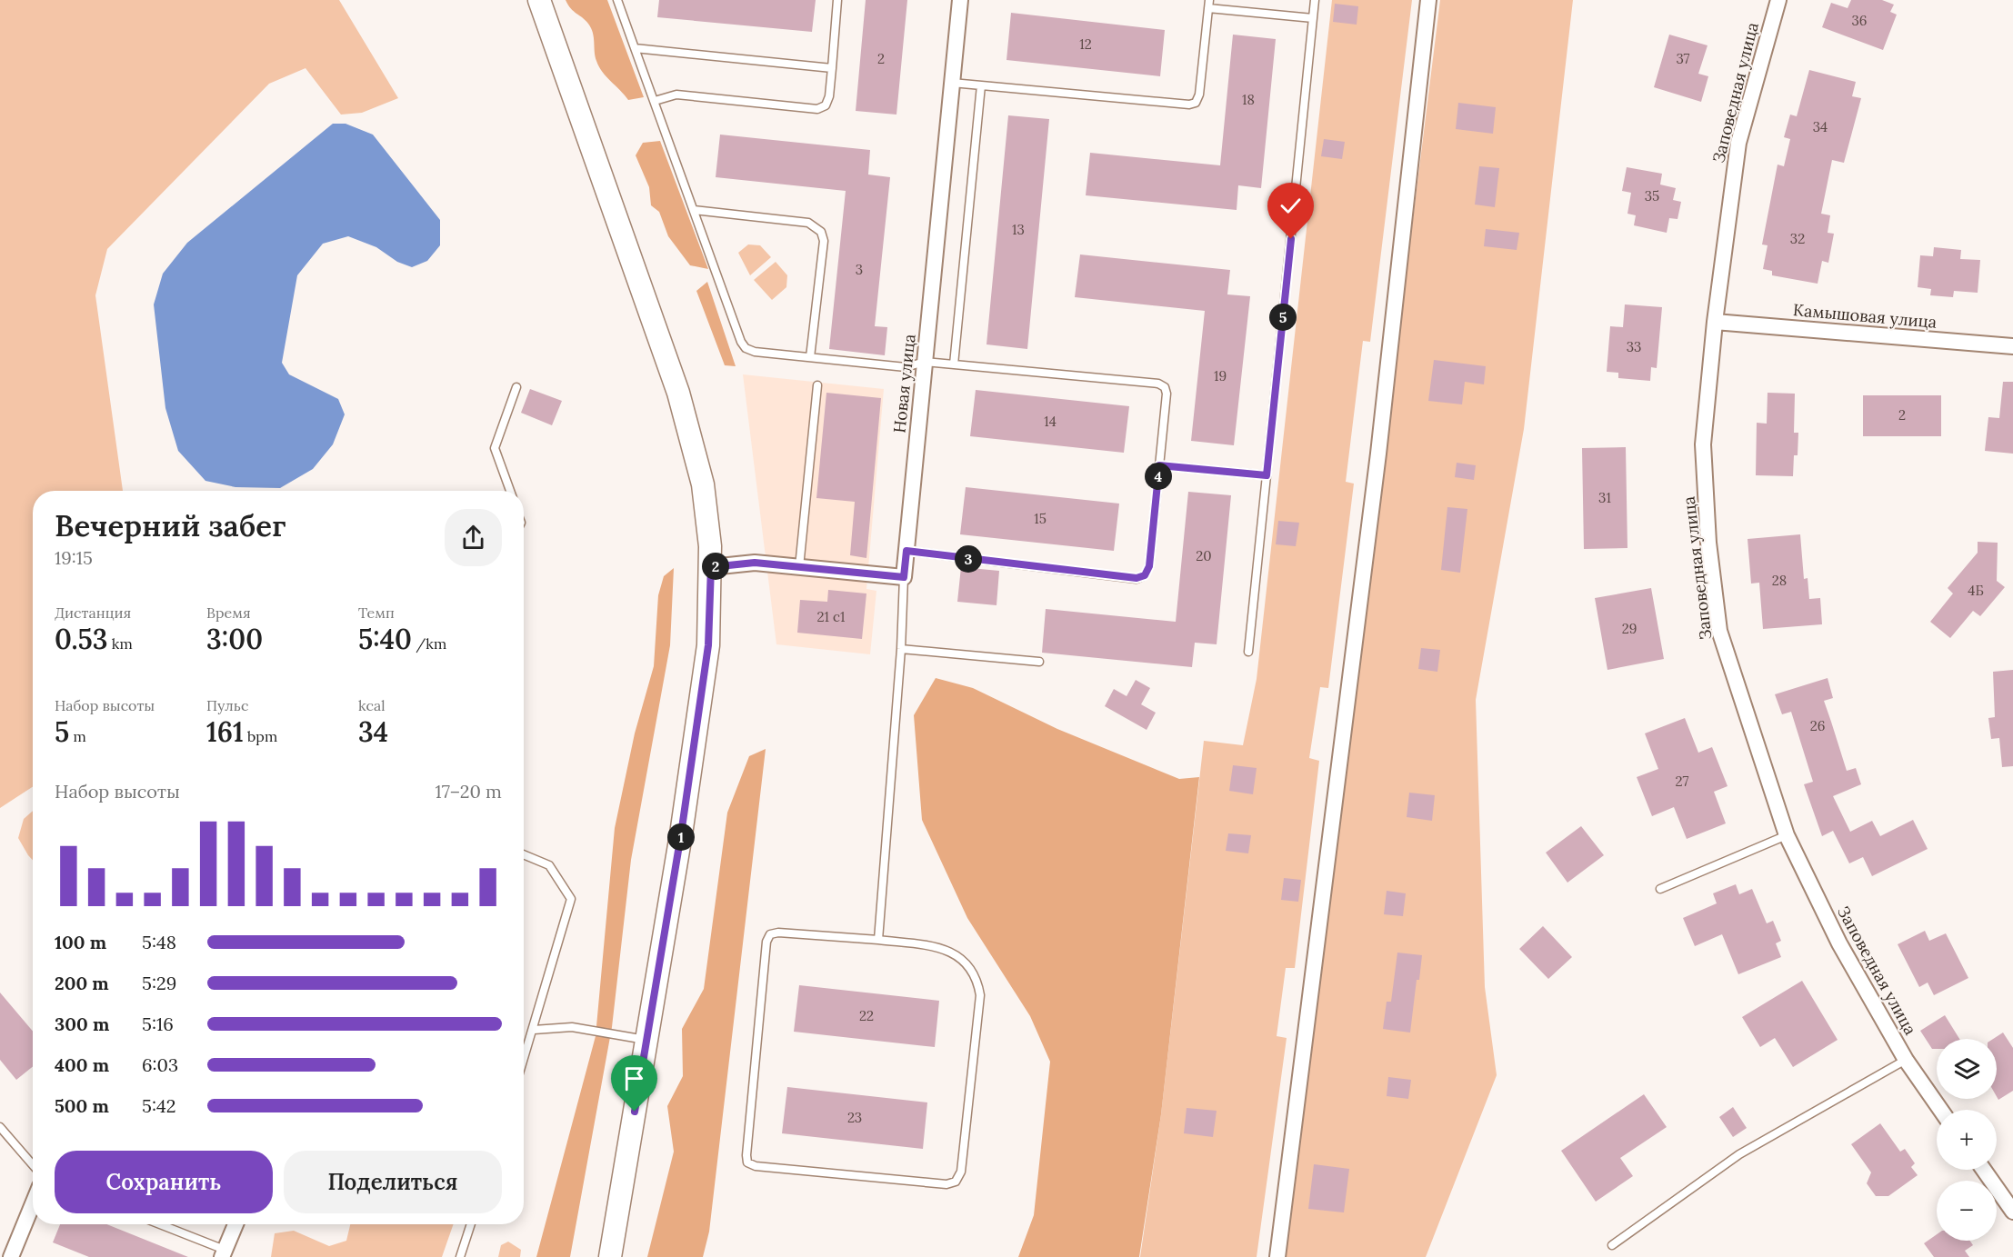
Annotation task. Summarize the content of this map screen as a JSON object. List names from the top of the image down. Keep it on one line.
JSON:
{"streets":{"street":["Заповедная улица","Камышовая улица","Новая улица"]},"crossings":[["Заповедная улица","Камышовая улица"]],"house_numbers":["36","12","2","37","18","34","35","13","32","3","33","19","2","14","31","15","20","28","4Б","21 с1","29","26","27","22","23"],"page":{"pins":["5","4","3","2","1"],"heading":["Вечерний забег","19:15"],"stats":[["Дистанция","0.53 km"],["Время","3:00"],["Темп","5:40 /km"],["Набор высоты","5 m"],["Пульс","161 bpm"],["kcal","34"]],"chart":["Набор высоты","17–20 m"],"list":[{"name":"100 m","note":"5:48"},{"name":"200 m","note":"5:29"},{"name":"300 m","note":"5:16"},{"name":"400 m","note":"6:03"},{"name":"500 m","note":"5:42"}],"map_buttons":["+","−"],"buttons":["Сохранить","Поделиться"]}}
